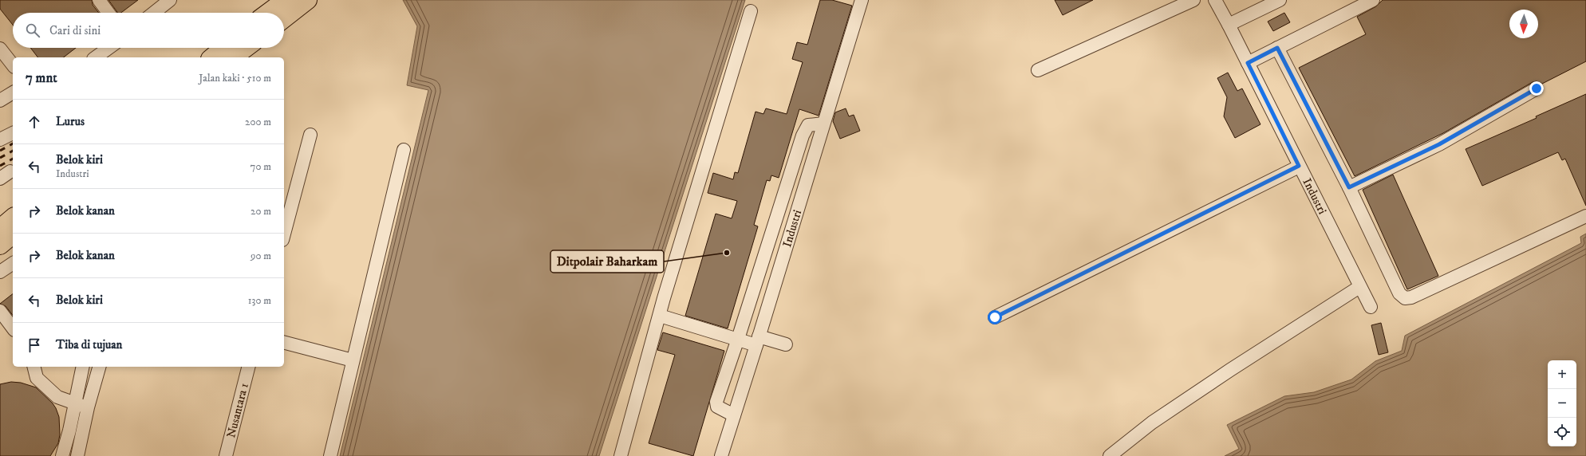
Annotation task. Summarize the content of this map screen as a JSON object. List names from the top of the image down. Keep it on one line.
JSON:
{"streets":{"street":["Industri","Nusantara 1"]},"places":["Ditpolair Baharkam"],"north":"bottom","page":{"search":"Cari di sini","heading":["7 mnt","Jalan kaki · 510 m"],"list":[["Lurus","200 m"],["Belok kiri","Industri","70 m"],["Belok kanan","20 m"],["Belok kanan","90 m"],["Belok kiri","130 m"],"Tiba di tujuan"],"map_buttons":["+","−"]}}
